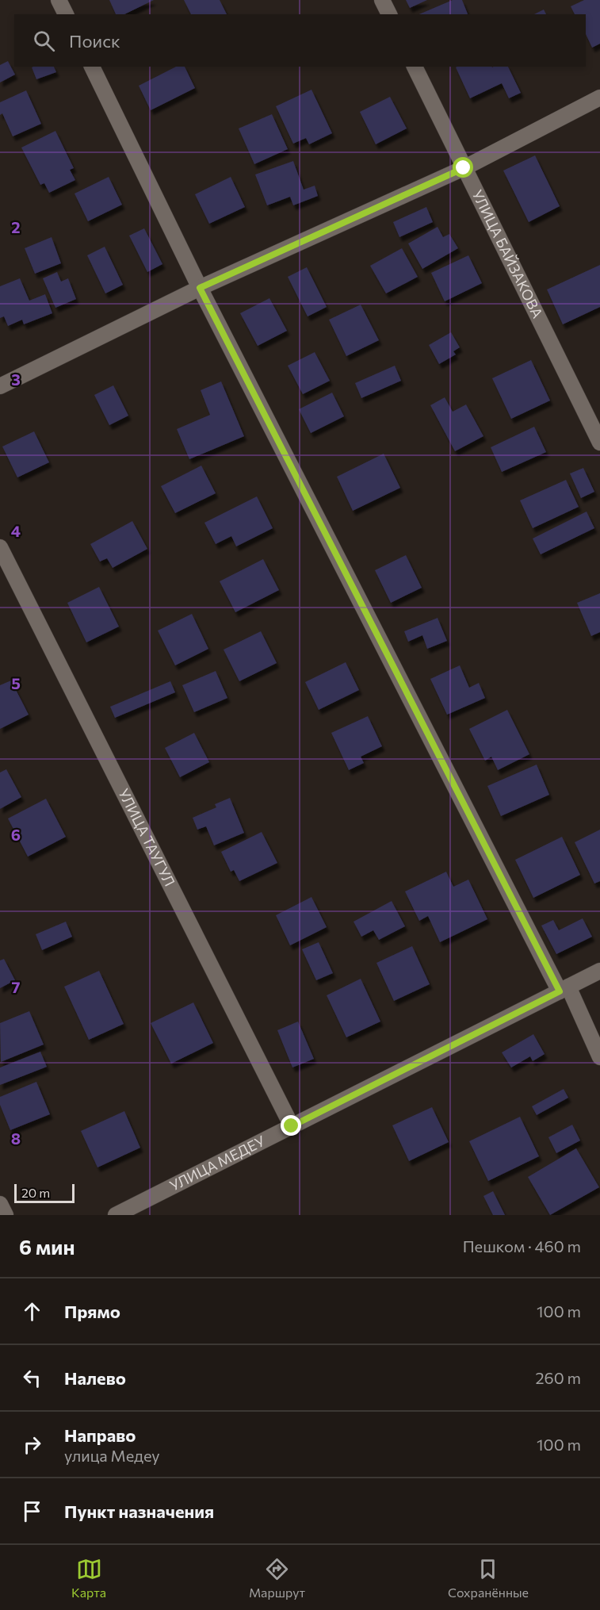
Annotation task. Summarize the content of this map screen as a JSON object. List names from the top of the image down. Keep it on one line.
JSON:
{"streets":{"street":["УЛИЦА БАЙЗАКОВА","УЛИЦА ТАУГУЛ","УЛИЦА МЕДЕУ"]},"crossings":[["УЛИЦА ТАУГУЛ","УЛИЦА МЕДЕУ"]],"scale_bar":"20 m","page":{"search":"Поиск","scale":"20 m","heading":["6 мин","Пешком · 460 m"],"list":[["Прямо","100 m"],["Налево","260 m"],["Направо","улица Медеу","100 m"],"Пункт назначения"],"nav":["Карта","Маршрут","Сохранённые"]},"grid":{"rows":["2","3","4","5","6","7","8"]}}
